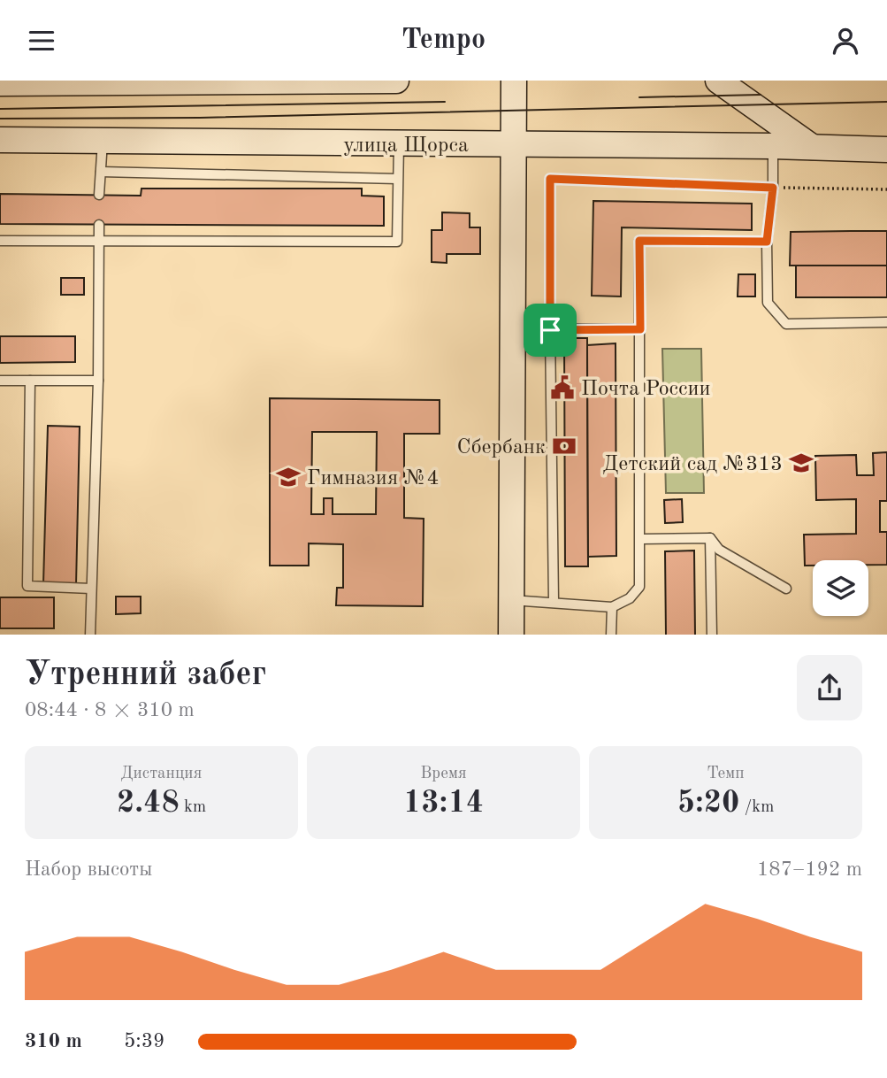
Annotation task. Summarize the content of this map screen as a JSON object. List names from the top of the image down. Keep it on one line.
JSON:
{"streets":{"main road":["улица Щорса"]},"places":{"public building":["Почта России"],"bank":["Сбербанк"],"school or university":["Детский сад №313","Гимназия №4"]},"page":{"header":"Tempo","heading":["Утренний забег","08:44 · 8 × 310 m"],"stats":[["Дистанция","2.48 km"],["Время","13:14"],["Темп","5:20 /km"]],"chart":["Набор высоты","187–192 m"],"list":[{"name":"310 m","note":"5:39"}]}}
